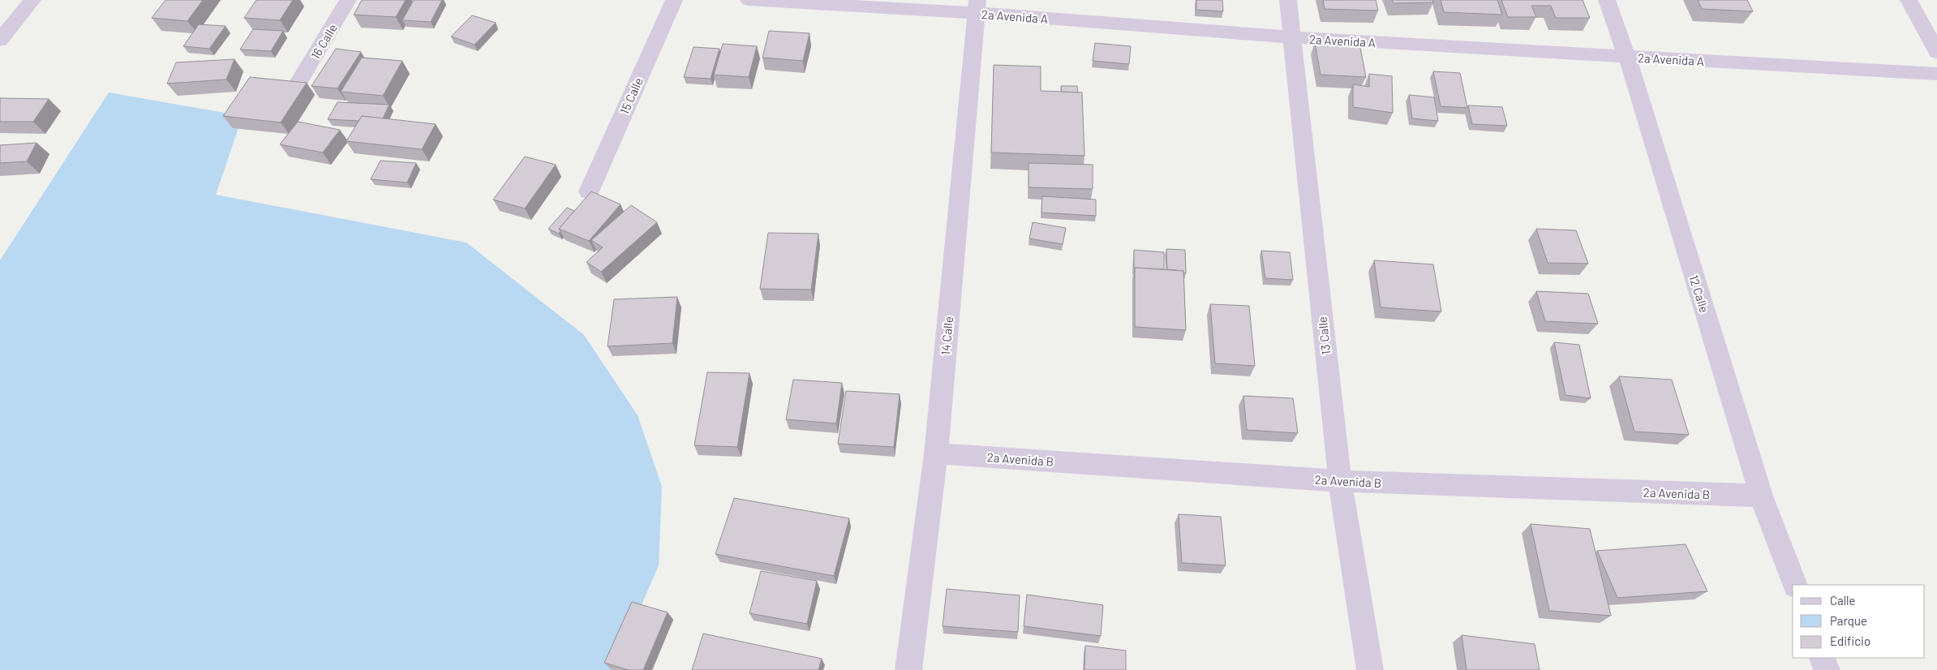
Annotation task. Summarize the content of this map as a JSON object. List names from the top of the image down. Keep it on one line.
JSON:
{"streets":{"street":["2a Avenida A","16 Calle","15 Calle","12 Calle","14 Calle","13 Calle","2a Avenida B"]},"crossings":[["2a Avenida A","12 Calle"],["2a Avenida A","14 Calle"],["2a Avenida A","13 Calle"],["12 Calle","2a Avenida B"],["14 Calle","2a Avenida B"],["13 Calle","2a Avenida B"]],"legend":["Calle","Parque","Edificio"]}
